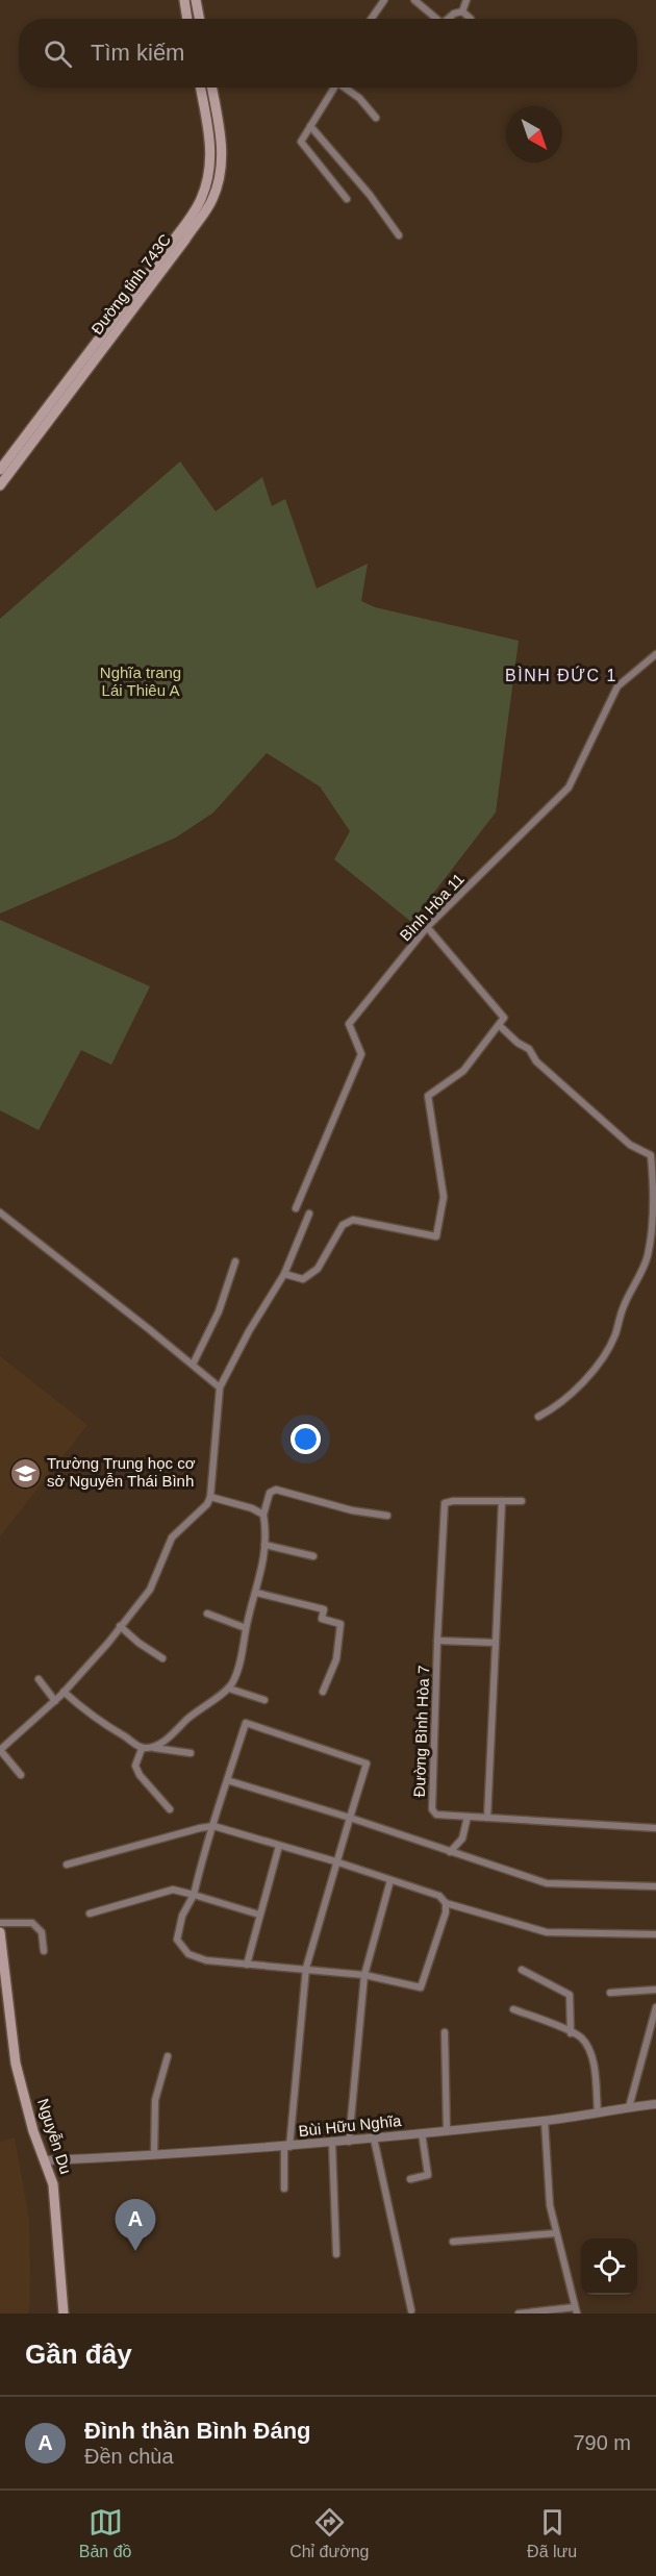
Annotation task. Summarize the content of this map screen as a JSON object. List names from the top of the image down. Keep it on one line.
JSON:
{"streets":{"main road":["Đường tỉnh 743C","Nguyễn Du"],"street":["Bình Hòa 11","Đường Bình Hòa 7","Bùi Hữu Nghĩa"]},"crossings":[["Bùi Hữu Nghĩa","Nguyễn Du"]],"districts":["BÌNH ĐỨC 1"],"parks":["Nghĩa trang Lái Thiêu A"],"places":{"school or university":["Trường Trung học cơ sở Nguyễn Thái Bình"]},"north":"bottom right","page":{"search":"Tìm kiếm","pins":"A","heading":"Gần đây","list":[{"mark":"A","name":"Đình thần Bình Đáng","note":"Đền chùa","value":"790 m"}],"nav":["Bản đồ","Chỉ đường","Đã lưu"]}}
